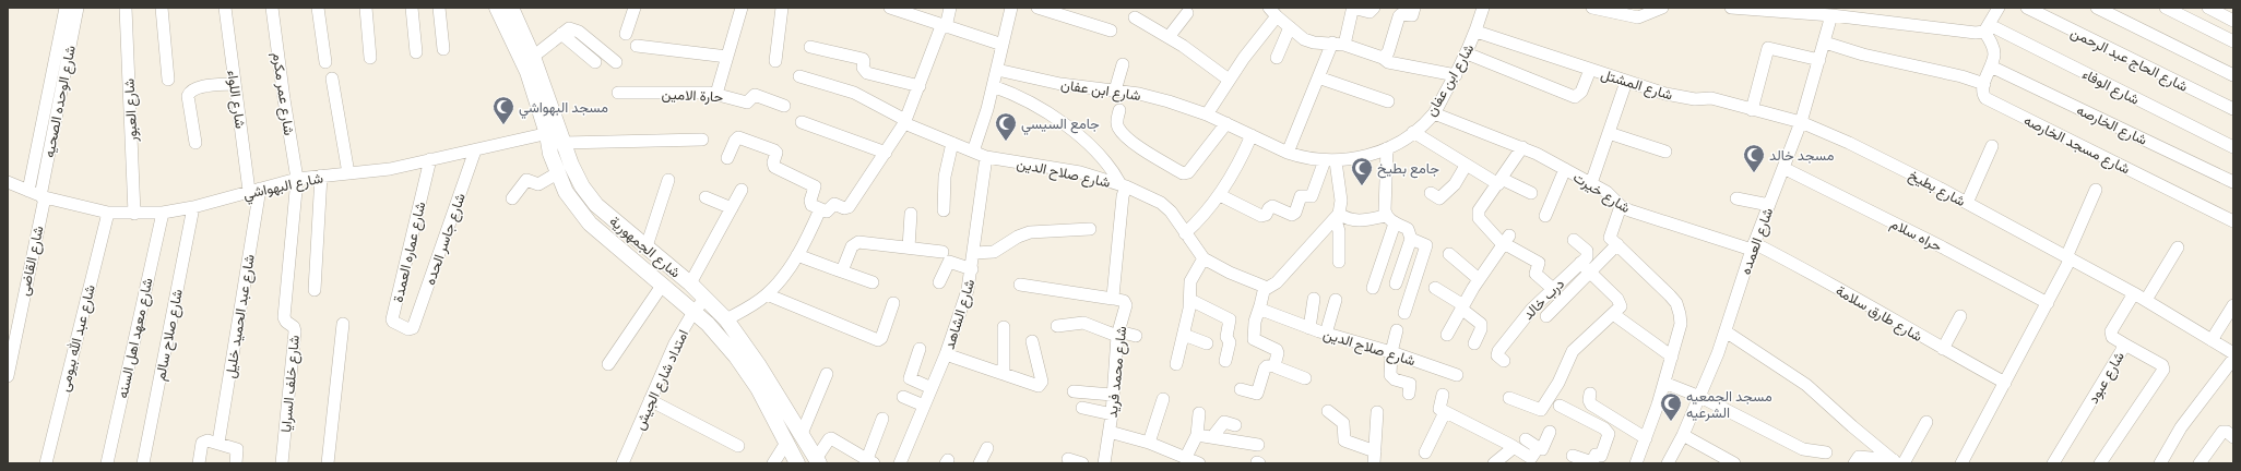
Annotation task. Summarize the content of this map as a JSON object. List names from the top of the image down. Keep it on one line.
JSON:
{"streets":{"street":["شارع الحاج عبد الرحمن","شارع ابن عفان","شارع المشتل","شارع الوفاء","شارع عمر مكرم","حارة الامين","شارع اللواء","شارع الوحده الصحيه","شارع العبور","شارع الخارصه","شارع مسجد الخارصه","شارع صلاح الدين","شارع البهواشي","شارع بطيخ","شارع خيرت","حراه سلام","شارع جاسر الحده","شارع العمده","شارع الجمهورية","شارع عماره العمدة","شارع القاضى","درب خالد","شارع طارق سلامة","شارع الشاهد","شارع عبد الحميد خليل","شارع صلاح سالم","شارع عبد الله بيومى","شارع معهد اهل السنه","شارع محمد فريد","شارع عبود","امتداد شارع الجيش","شارع خلف السرايا"]},"crossings":[["شارع ابن عفان","شارع المشتل"],["شارع ابن عفان","شارع خيرت"],["شارع المشتل","شارع بطيخ"],["شارع المشتل","شارع العمده"],["شارع عمر مكرم","شارع البهواشي"],["شارع عمر مكرم","شارع خلف السرايا"],["شارع اللواء","شارع البهواشي"],["شارع اللواء","شارع عبد الحميد خليل"],["شارع الوحده الصحيه","شارع البهواشي"],["شارع الوحده الصحيه","شارع القاضى"],["شارع العبور","شارع البهواشي"],["شارع صلاح الدين","شارع الشاهد"],["شارع البهواشي","شارع جاسر الحده"],["شارع البهواشي","شارع الجمهورية"],["شارع البهواشي","شارع عماره العمدة"],["شارع البهواشي","شارع القاضى"],["شارع البهواشي","شارع عبد الحميد خليل"],["شارع البهواشي","شارع صلاح سالم"],["شارع البهواشي","شارع عبد الله بيومى"],["شارع البهواشي","شارع معهد اهل السنه"],["شارع البهواشي","شارع خلف السرايا"],["شارع بطيخ","شارع العمده"],["شارع بطيخ","شارع عبود"],["شارع خيرت","شارع العمده"],["شارع خيرت","شارع طارق سلامة"],["حراه سلام","شارع العمده"],["شارع جاسر الحده","شارع عماره العمدة"],["شارع العمده","شارع طارق سلامة"],["شارع الجمهورية","امتداد شارع الجيش"]],"places":{"mosque":["مسجد البهواشي","جامع السيسي","مسجد خالد","جامع بطيخ","مسجد الجمعيه الشرعيه"]}}
